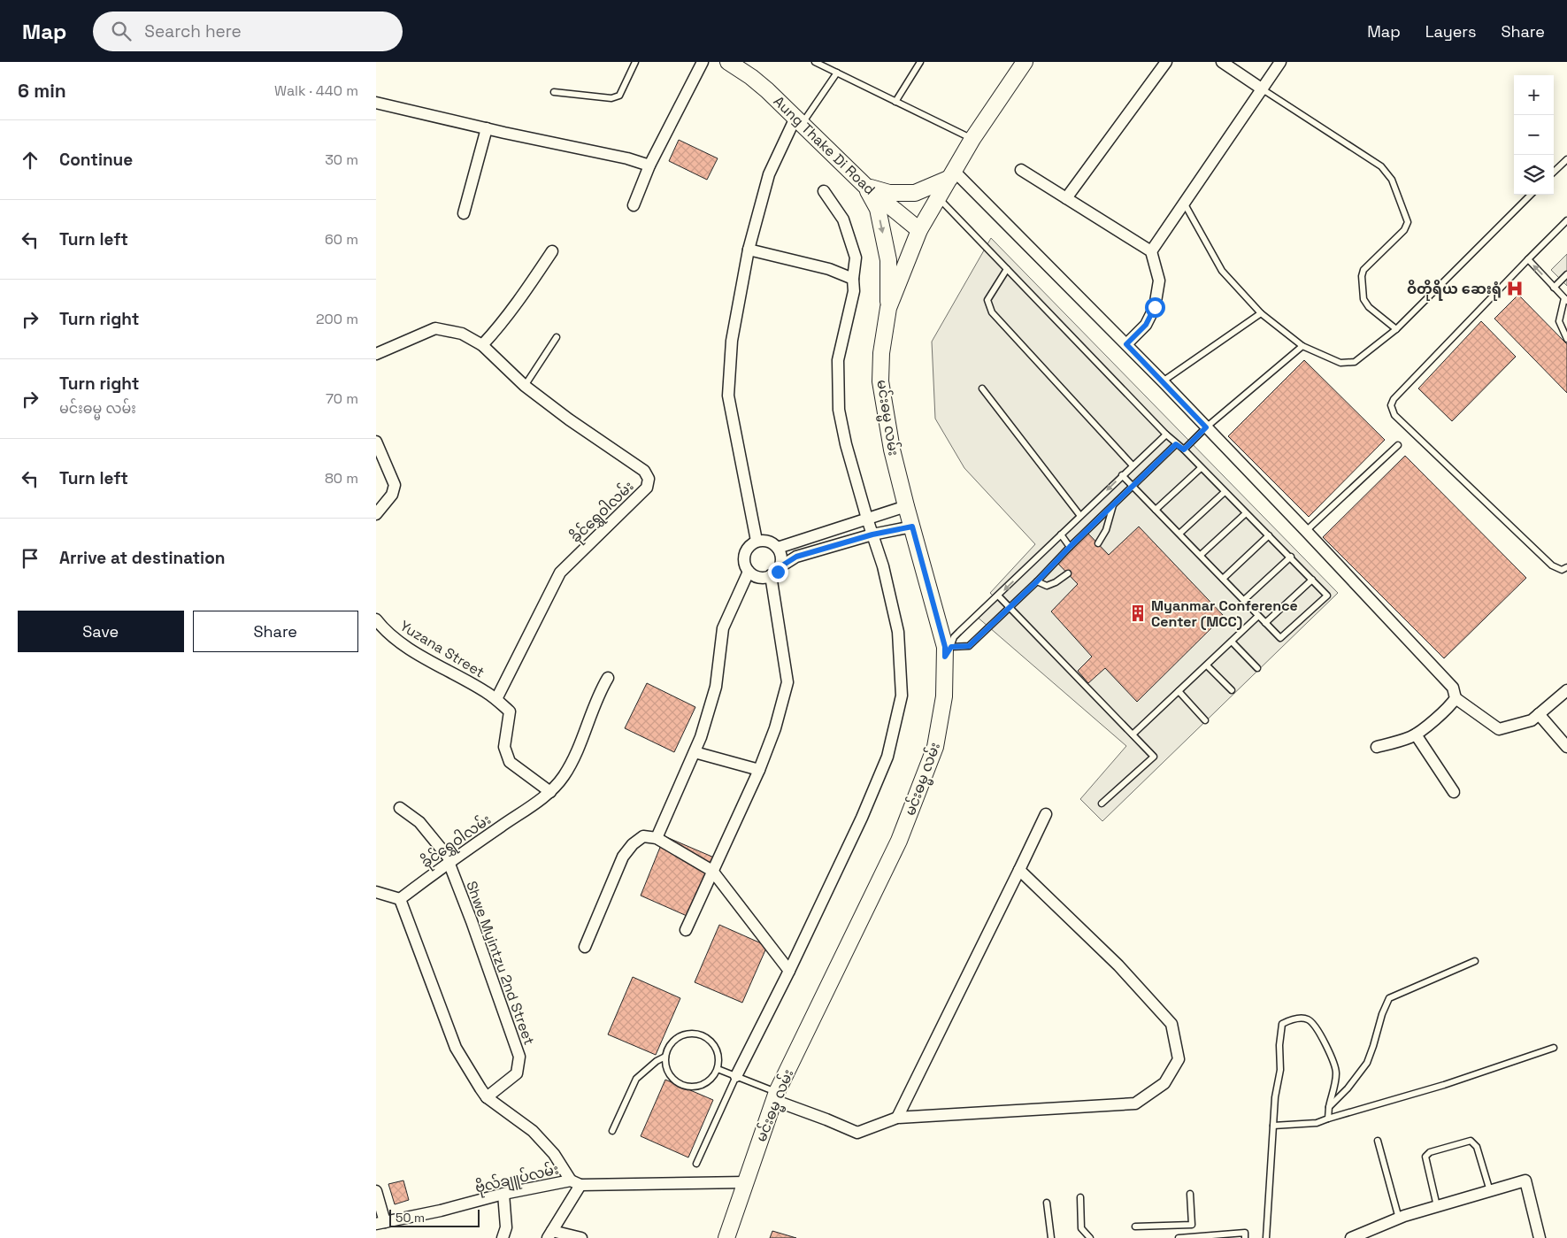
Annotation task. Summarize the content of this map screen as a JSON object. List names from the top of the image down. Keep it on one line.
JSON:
{"streets":{"main road":["Aung Thake Di Road","မင်းဓမ္မ လမ်း"],"street":["ခိုင်ရွှေဝါလမ်း","Yuzana Street","Shwe Myintzu 2nd Street","ဗိုလ်ချူပ်လမ်း"]},"crossings":[["Aung Thake Di Road","မင်းဓမ္မ လမ်း"],["မင်းဓမ္မ လမ်း","ဗိုလ်ချူပ်လမ်း"],["ခိုင်ရွှေဝါလမ်း","Yuzana Street"],["ခိုင်ရွှေဝါလမ်း","Shwe Myintzu 2nd Street"]],"places":{"hospital":["ဝိတိုရိယ ဆေးရုံ"],"building":["Myanmar Conference Center (MCC)"]},"scale_bar":"50 m","page":{"header":"Map","search":"Search here","nav":["Map","Layers","Share"],"heading":["6 min","Walk · 440 m"],"map_buttons":["+","−"],"list":[["Continue","30 m"],["Turn left","60 m"],["Turn right","200 m"],["Turn right","မင်းဓမ္မ လမ်း","70 m"],["Turn left","80 m"],"Arrive at destination"],"buttons":["Save","Share"],"scale":"50 m"}}
